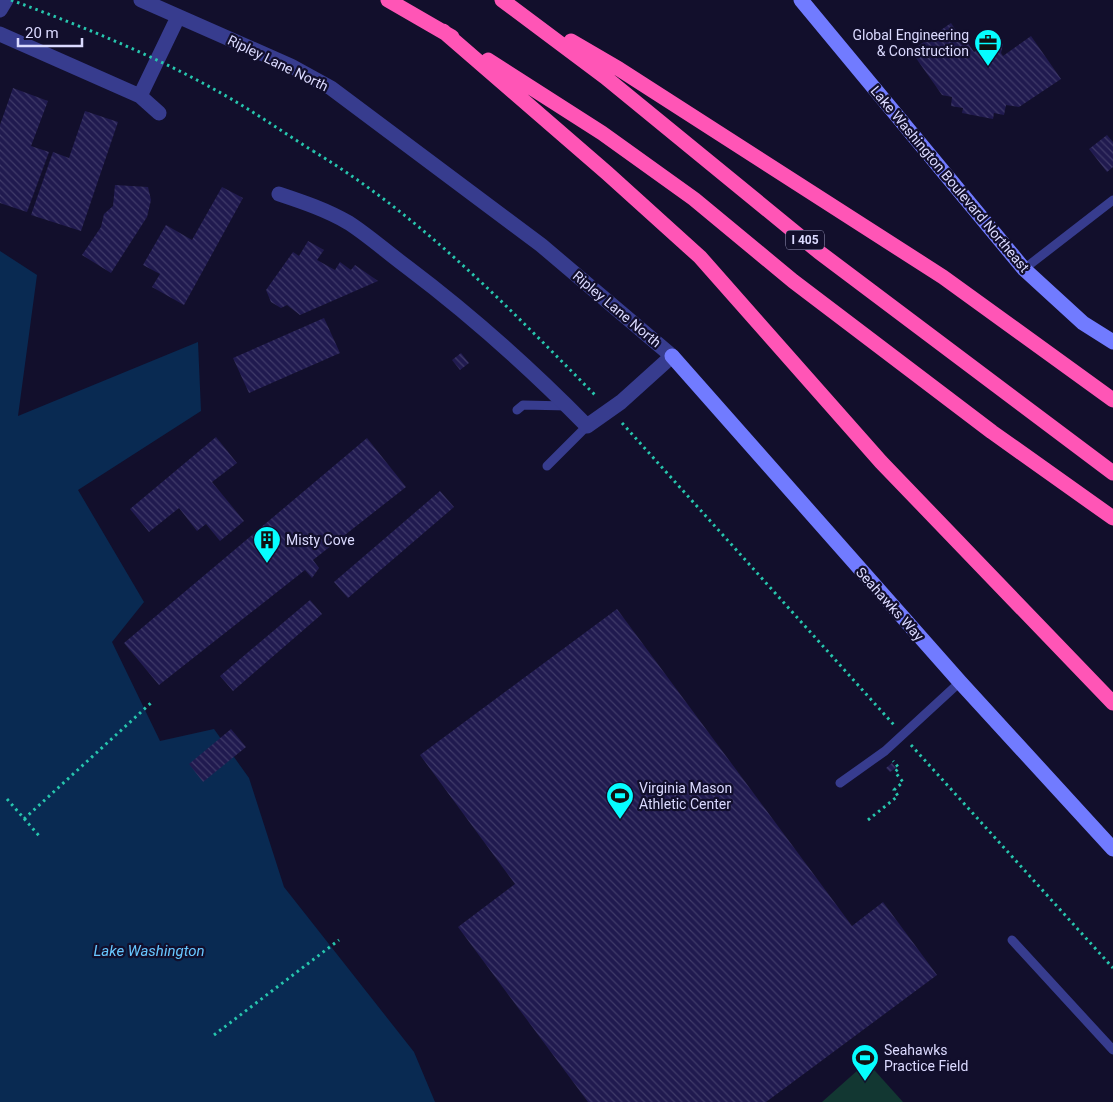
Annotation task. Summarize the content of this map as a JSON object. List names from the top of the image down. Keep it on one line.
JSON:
{"streets":{"highway":["I 405"],"street":["Ripley Lane North","Lake Washington Boulevard Northeast","Seahawks Way"]},"crossings":[["Ripley Lane North","Seahawks Way"]],"water":["Lake Washington"],"places":{"office":["Global Engineering & Construction"],"building":["Misty Cove"],"sports":["Virginia Mason Athletic Center","Seahawks Practice Field"]},"scale_bar":"20 m"}
